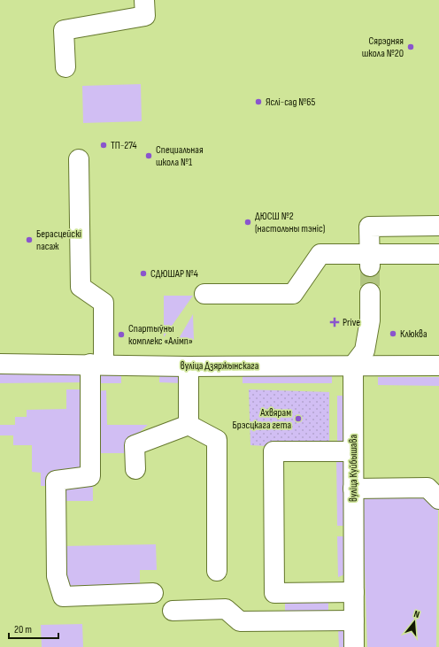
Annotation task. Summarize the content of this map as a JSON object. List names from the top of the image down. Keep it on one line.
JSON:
{"streets":{"street":["вуліца Дзяржынскага","вуліца Куйбышава"]},"crossings":[["вуліца Дзяржынскага","вуліца Куйбышава"]],"places":{"other":["Сярэдняя школа №20","Яслі-сад №65","ТП-274","Специальная школа №1","ДЮСШ №2 (настольны тэніс)","Берасцейскі пасаж","СДЮШАР №4","Клюква","Спартыўны комплекс «Алімп»","Ахвярам Брэсцкага гета"],"health":["Prive"]},"scale_bar":"20 m","north":"top"}
